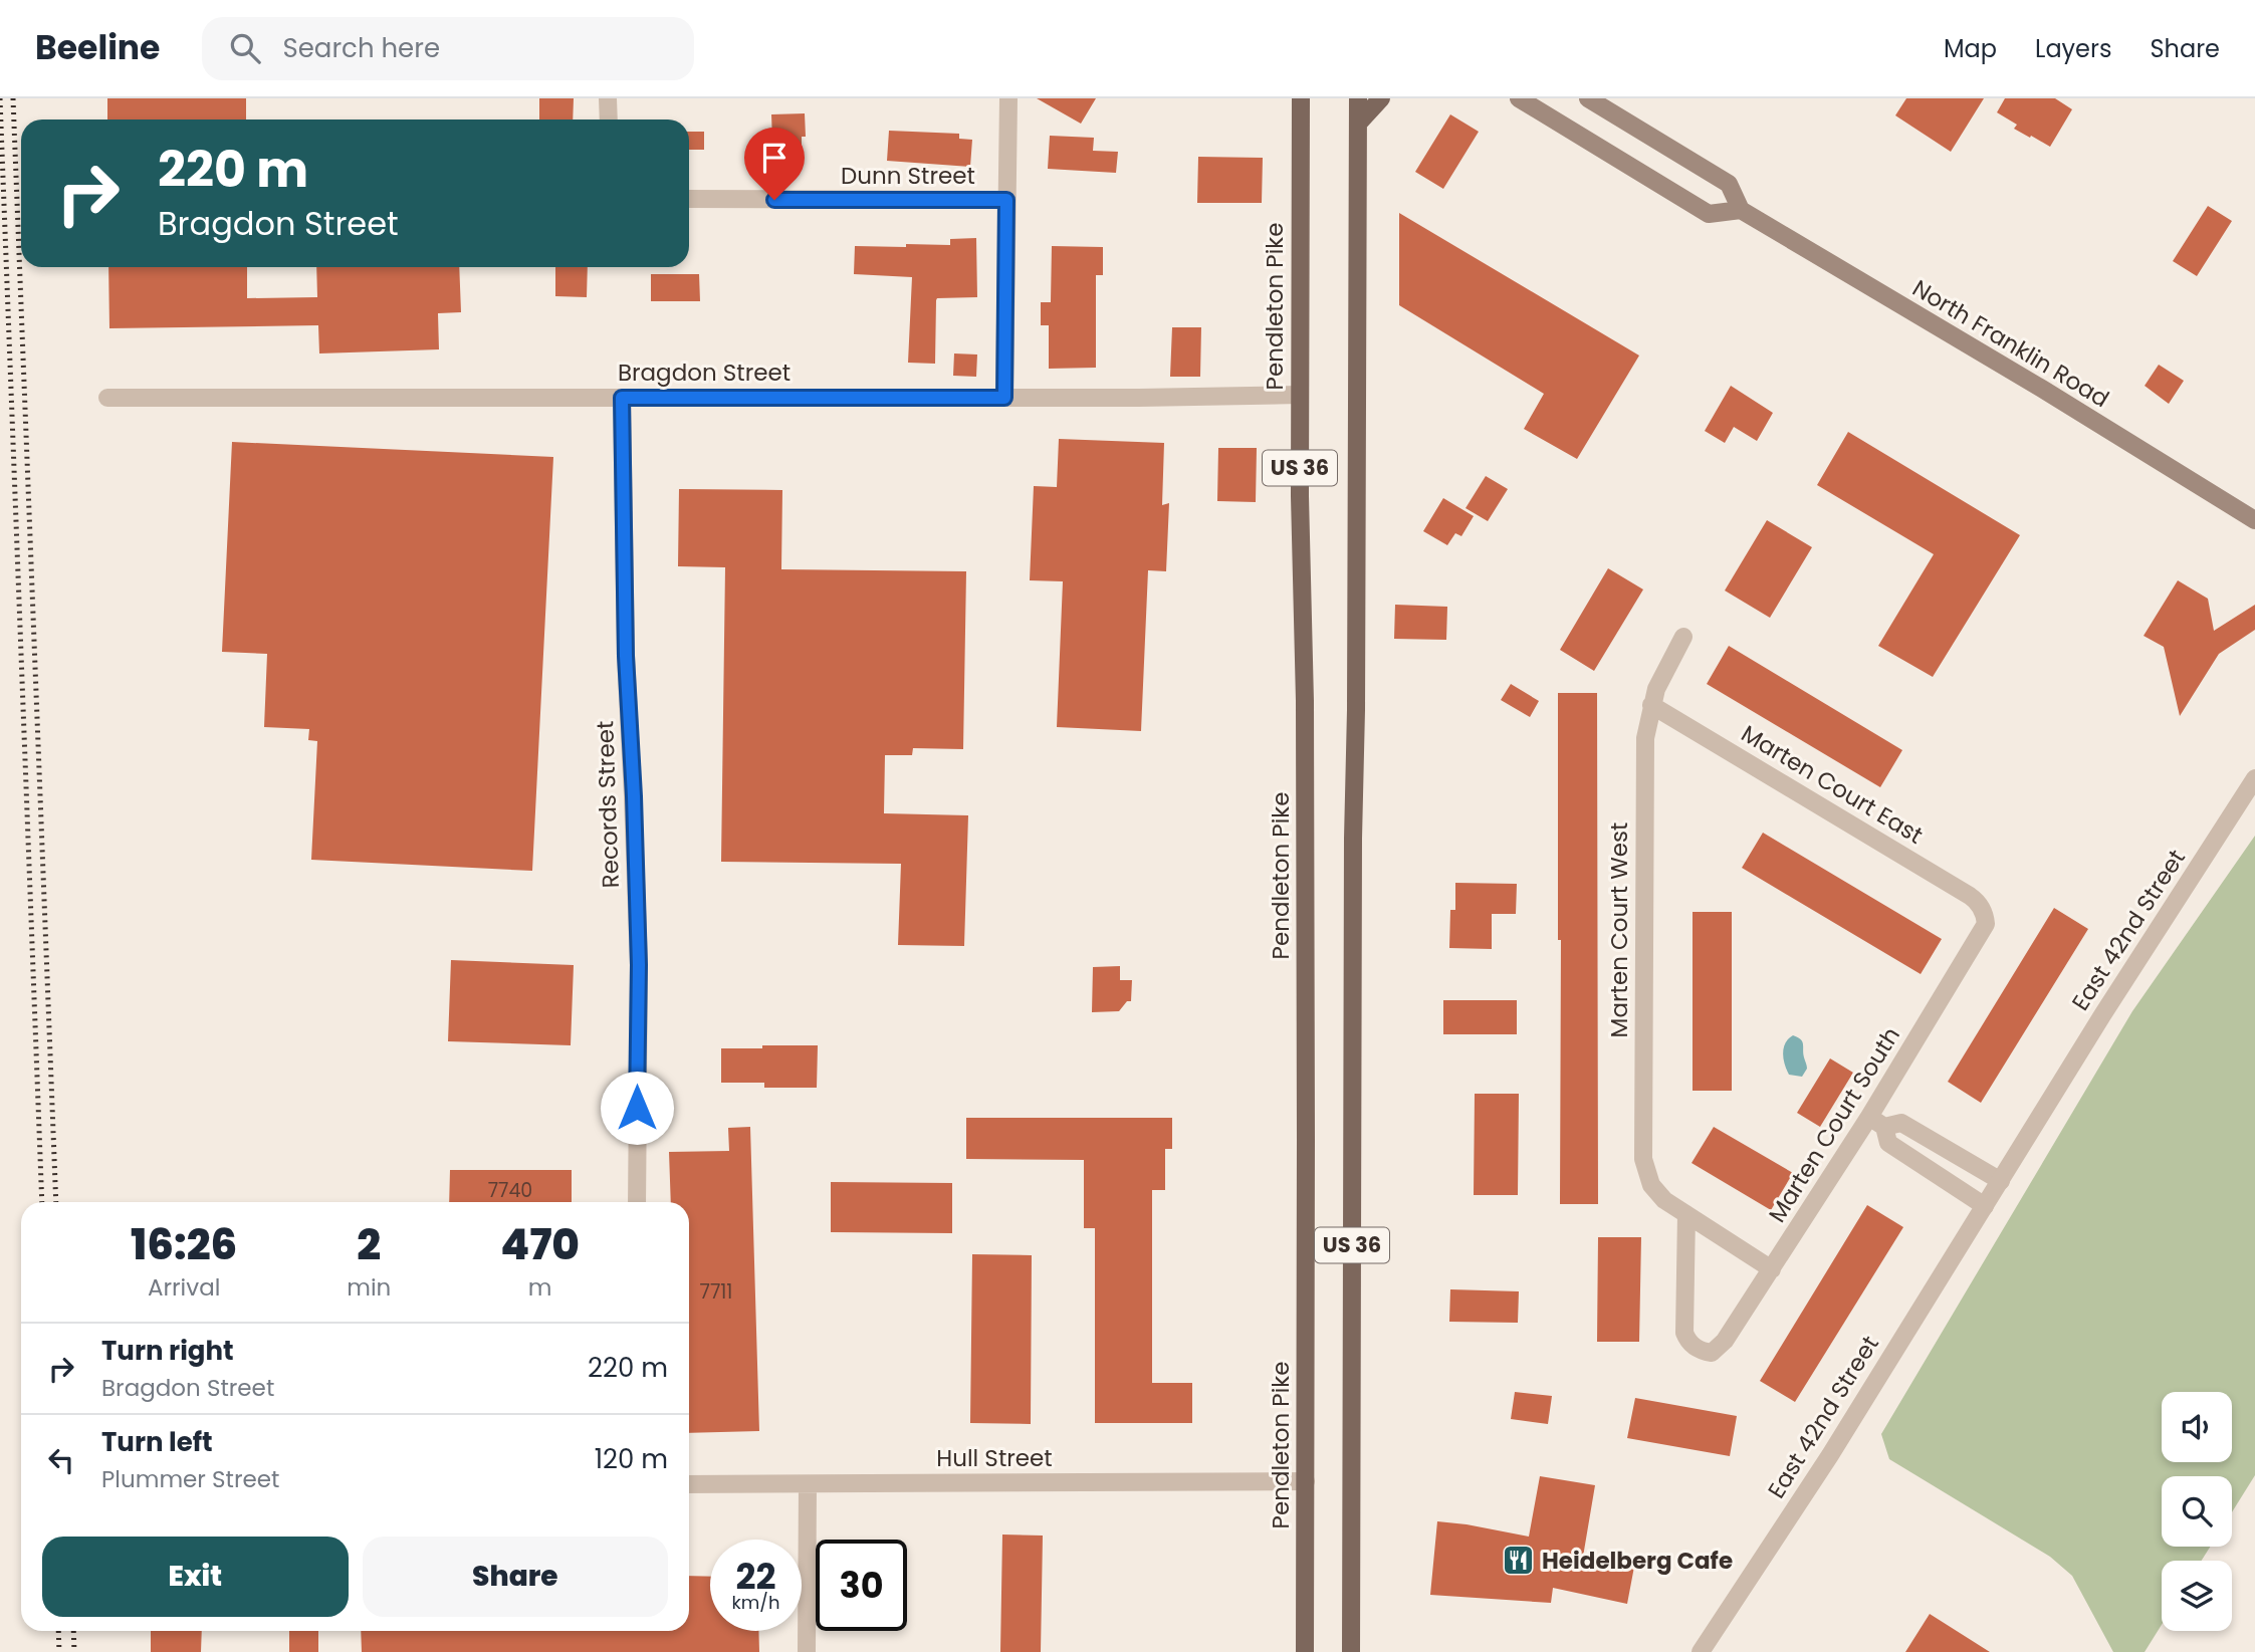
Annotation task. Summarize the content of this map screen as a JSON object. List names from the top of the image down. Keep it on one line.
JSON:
{"streets":{"main road":["Pendleton Pike","North Franklin Road","US 36"],"street":["Dunn Street","Bragdon Street","Marten Court East","Records Street","Marten Court West","East 42nd Street","Marten Court South","Hull Street"]},"crossings":[["Pendleton Pike","Bragdon Street"],["Pendleton Pike","Hull Street"],["Bragdon Street","Records Street"],["Marten Court East","Marten Court West"],["Marten Court East","Marten Court South"],["Marten Court West","Marten Court South"]],"places":{"restaurant":["Heidelberg Cafe"]},"house_numbers":["7740","7711"],"page":{"header":"Beeline","search":"Search here","nav":["Map","Layers","Share"],"turn":["220 m","Bragdon Street"],"eta":["16:26","Arrival","2","min","470","m"],"list":[{"name":"Turn right","note":"Bragdon Street","value":"220 m"},{"name":"Turn left","note":"Plummer Street","value":"120 m"}],"buttons":["Exit","Share"],"speed":"22 km/h","limit":"30"}}
